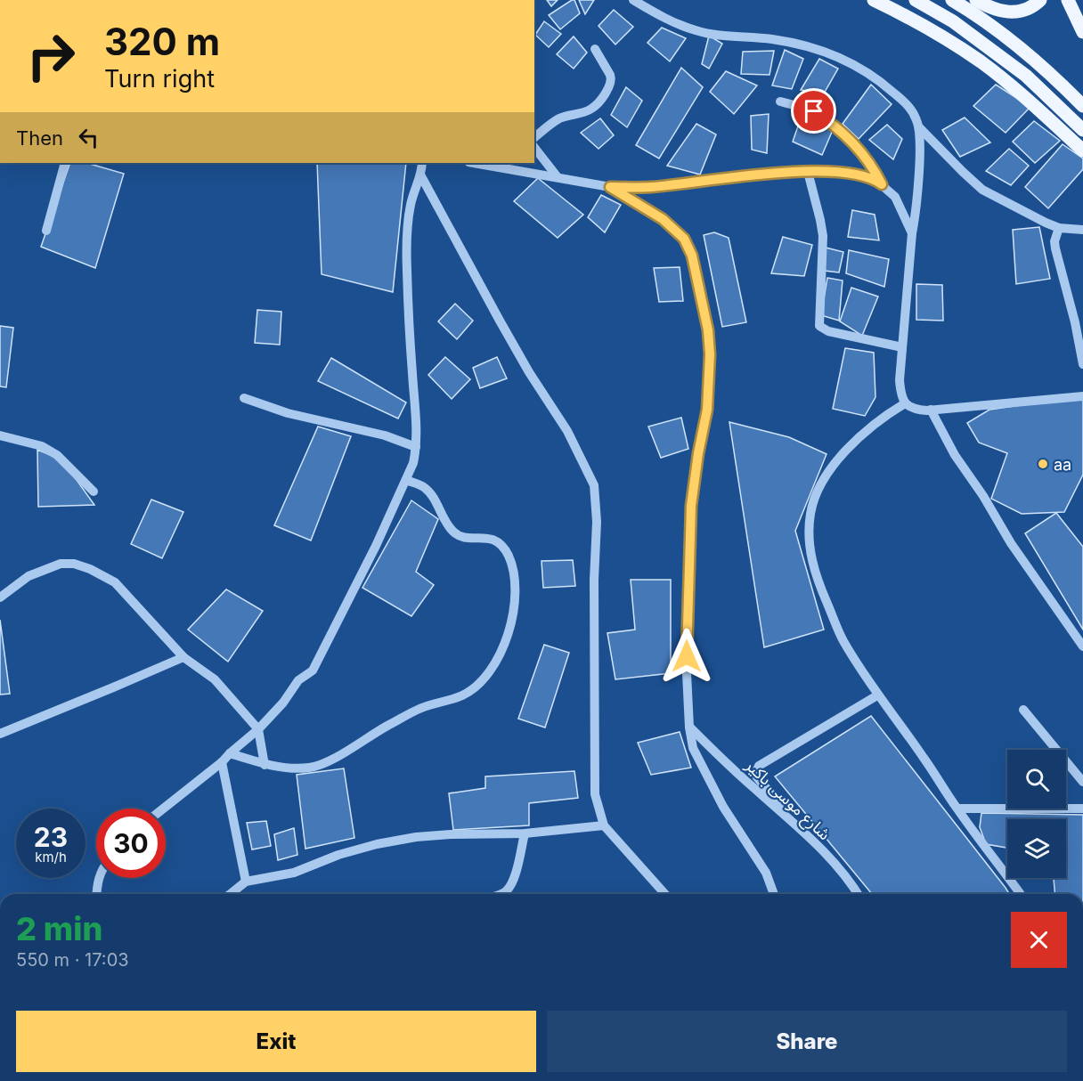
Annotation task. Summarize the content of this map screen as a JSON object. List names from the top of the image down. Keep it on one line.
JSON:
{"streets":{"street":["شارع موسى باكير"]},"places":["aa"],"page":{"turn":["320 m","Turn right"],"then":"Then","speed":"23 km/h","limit":"30","heading":["2 min","550 m · 17:03"],"buttons":["Exit","Share"]}}
